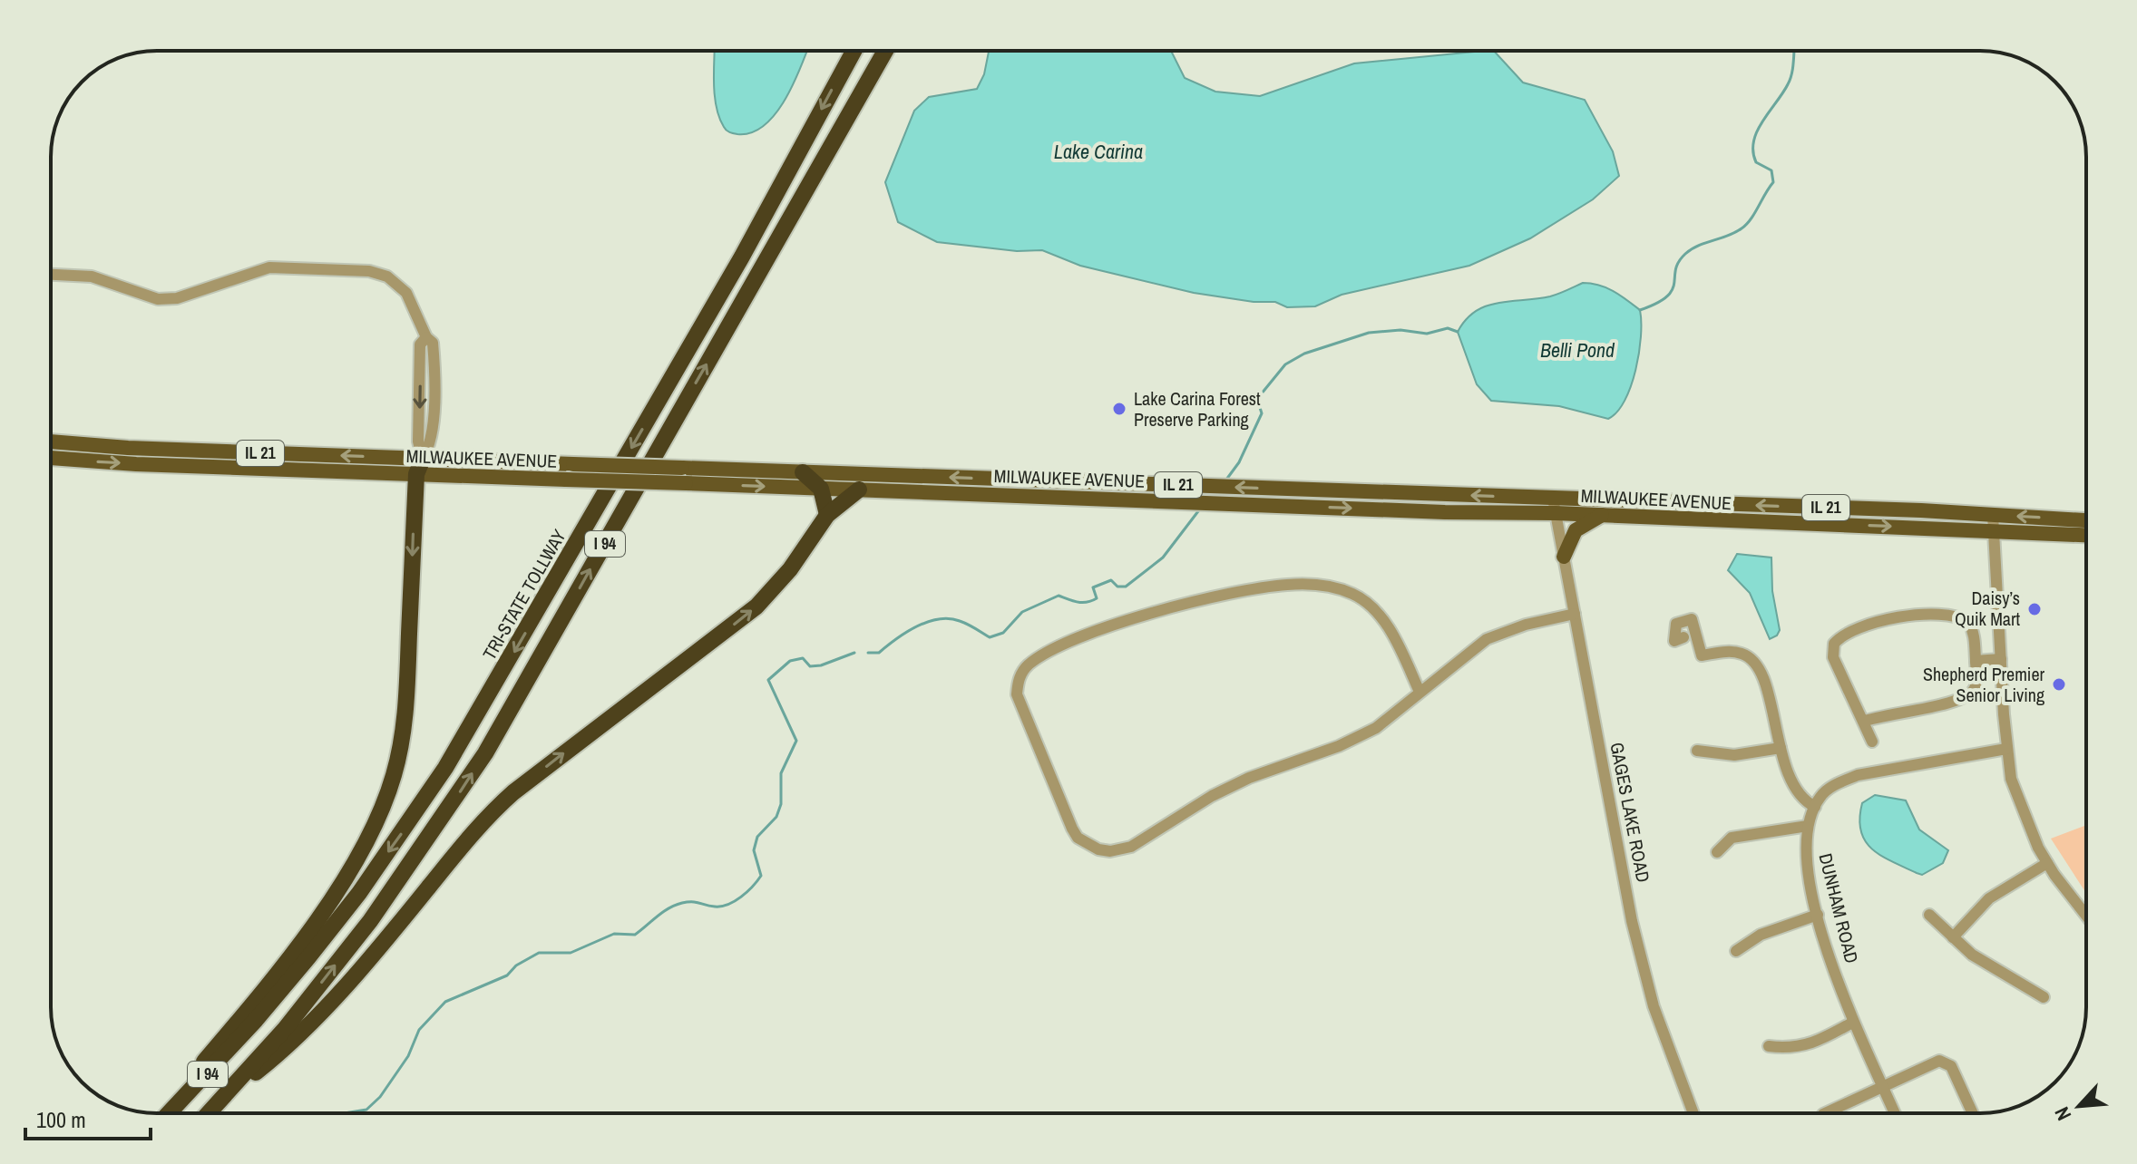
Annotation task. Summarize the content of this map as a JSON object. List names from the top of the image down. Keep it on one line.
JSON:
{"streets":{"highway":["I 94","TRI-STATE TOLLWAY"],"main road":["IL 21","MILWAUKEE AVENUE"],"street":["GAGES LAKE ROAD","DUNHAM ROAD"]},"crossings":[["MILWAUKEE AVENUE","GAGES LAKE ROAD"]],"water":["Lake Carina","Belli Pond"],"places":["Lake Carina Forest Preserve Parking","Daisy’s Quik Mart","Shepherd Premier Senior Living"],"scale_bar":"100 m","north":"bottom left"}
